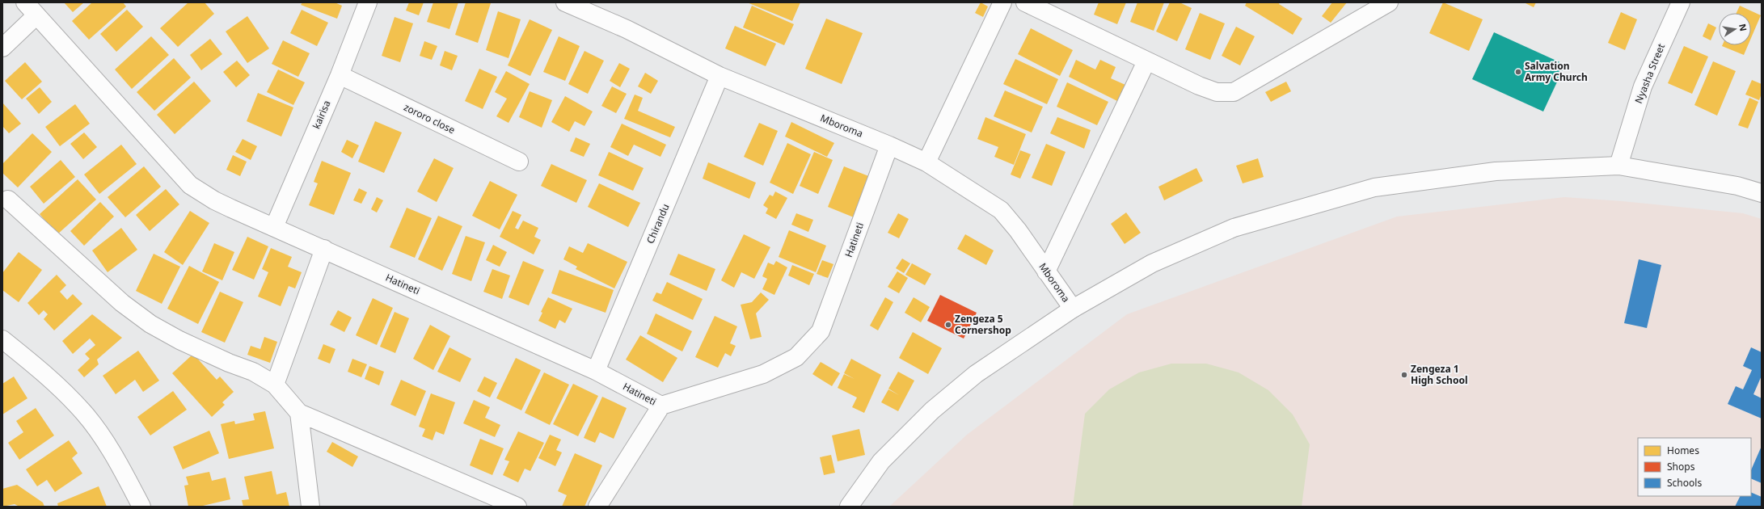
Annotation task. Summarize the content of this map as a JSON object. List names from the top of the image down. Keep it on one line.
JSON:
{"streets":{"street":["Nyasha Street","kairisa","zororo close","Mboroma","Chirandu","Hatineti"]},"crossings":[["kairisa","zororo close"],["kairisa","Hatineti"],["Mboroma","Chirandu"],["Mboroma","Hatineti"],["Chirandu","Hatineti"]],"places":["Salvation Army Church","Zengeza 5 Cornershop","Zengeza 1 High School"],"legend":["Homes","Shops","Schools"],"north":"right"}
